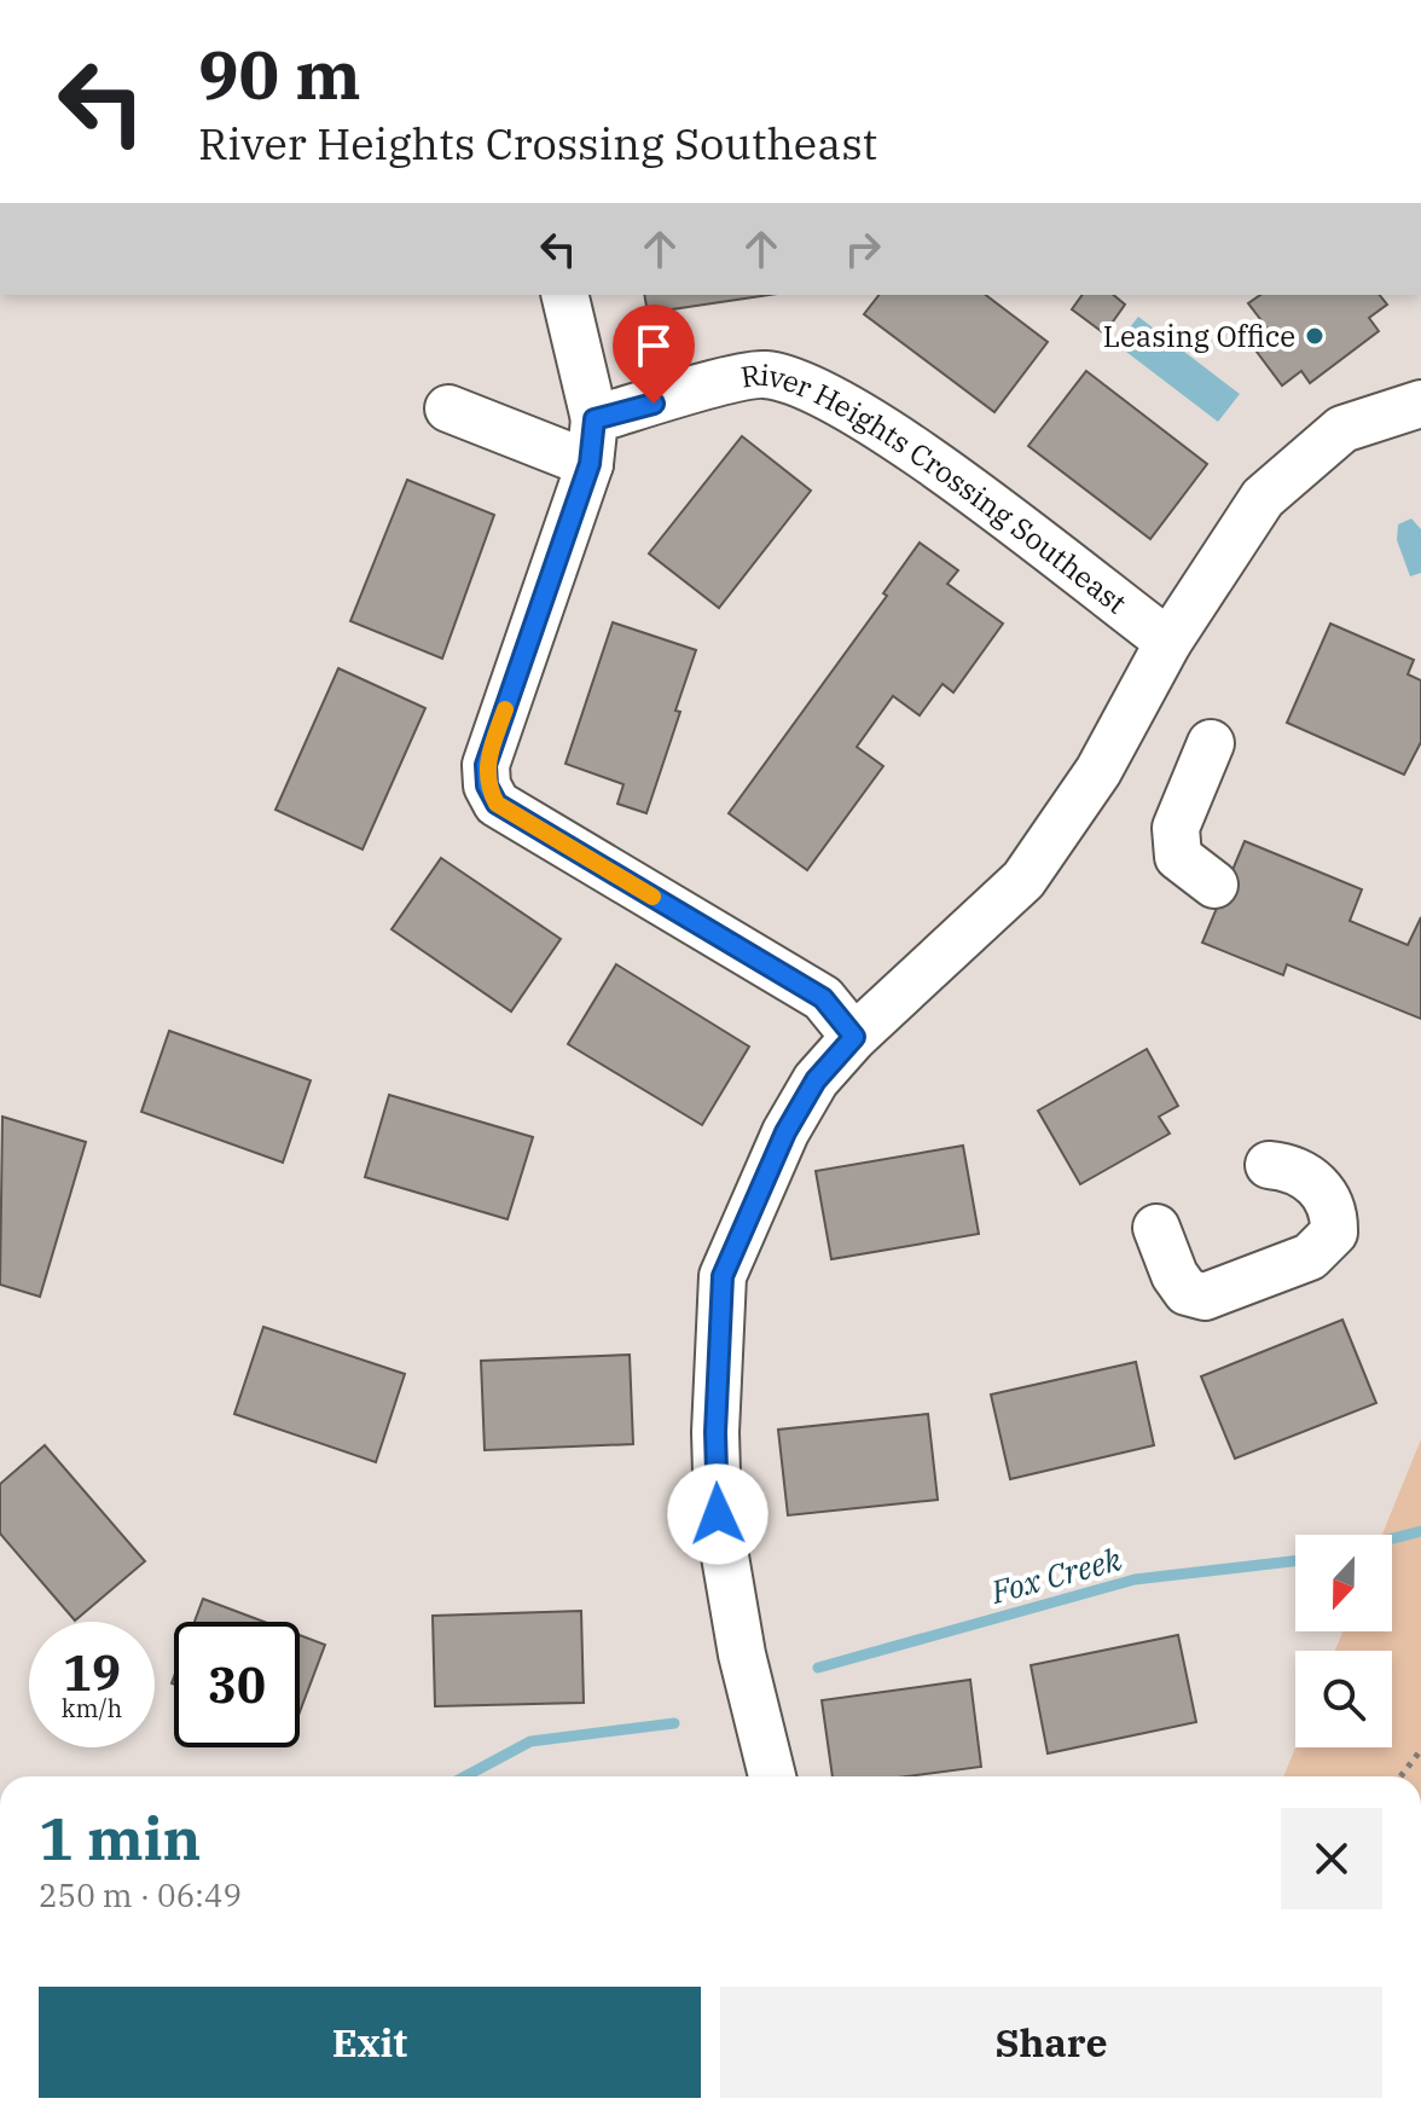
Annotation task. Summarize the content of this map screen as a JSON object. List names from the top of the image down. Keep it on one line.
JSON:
{"streets":{"street":["River Heights Crossing Southeast"]},"water":["Fox Creek"],"places":["Leasing Office"],"north":"bottom","page":{"turn":["90 m","River Heights Crossing Southeast"],"speed":"19 km/h","limit":"30","heading":["1 min","250 m · 06:49"],"buttons":["Exit","Share"]}}
